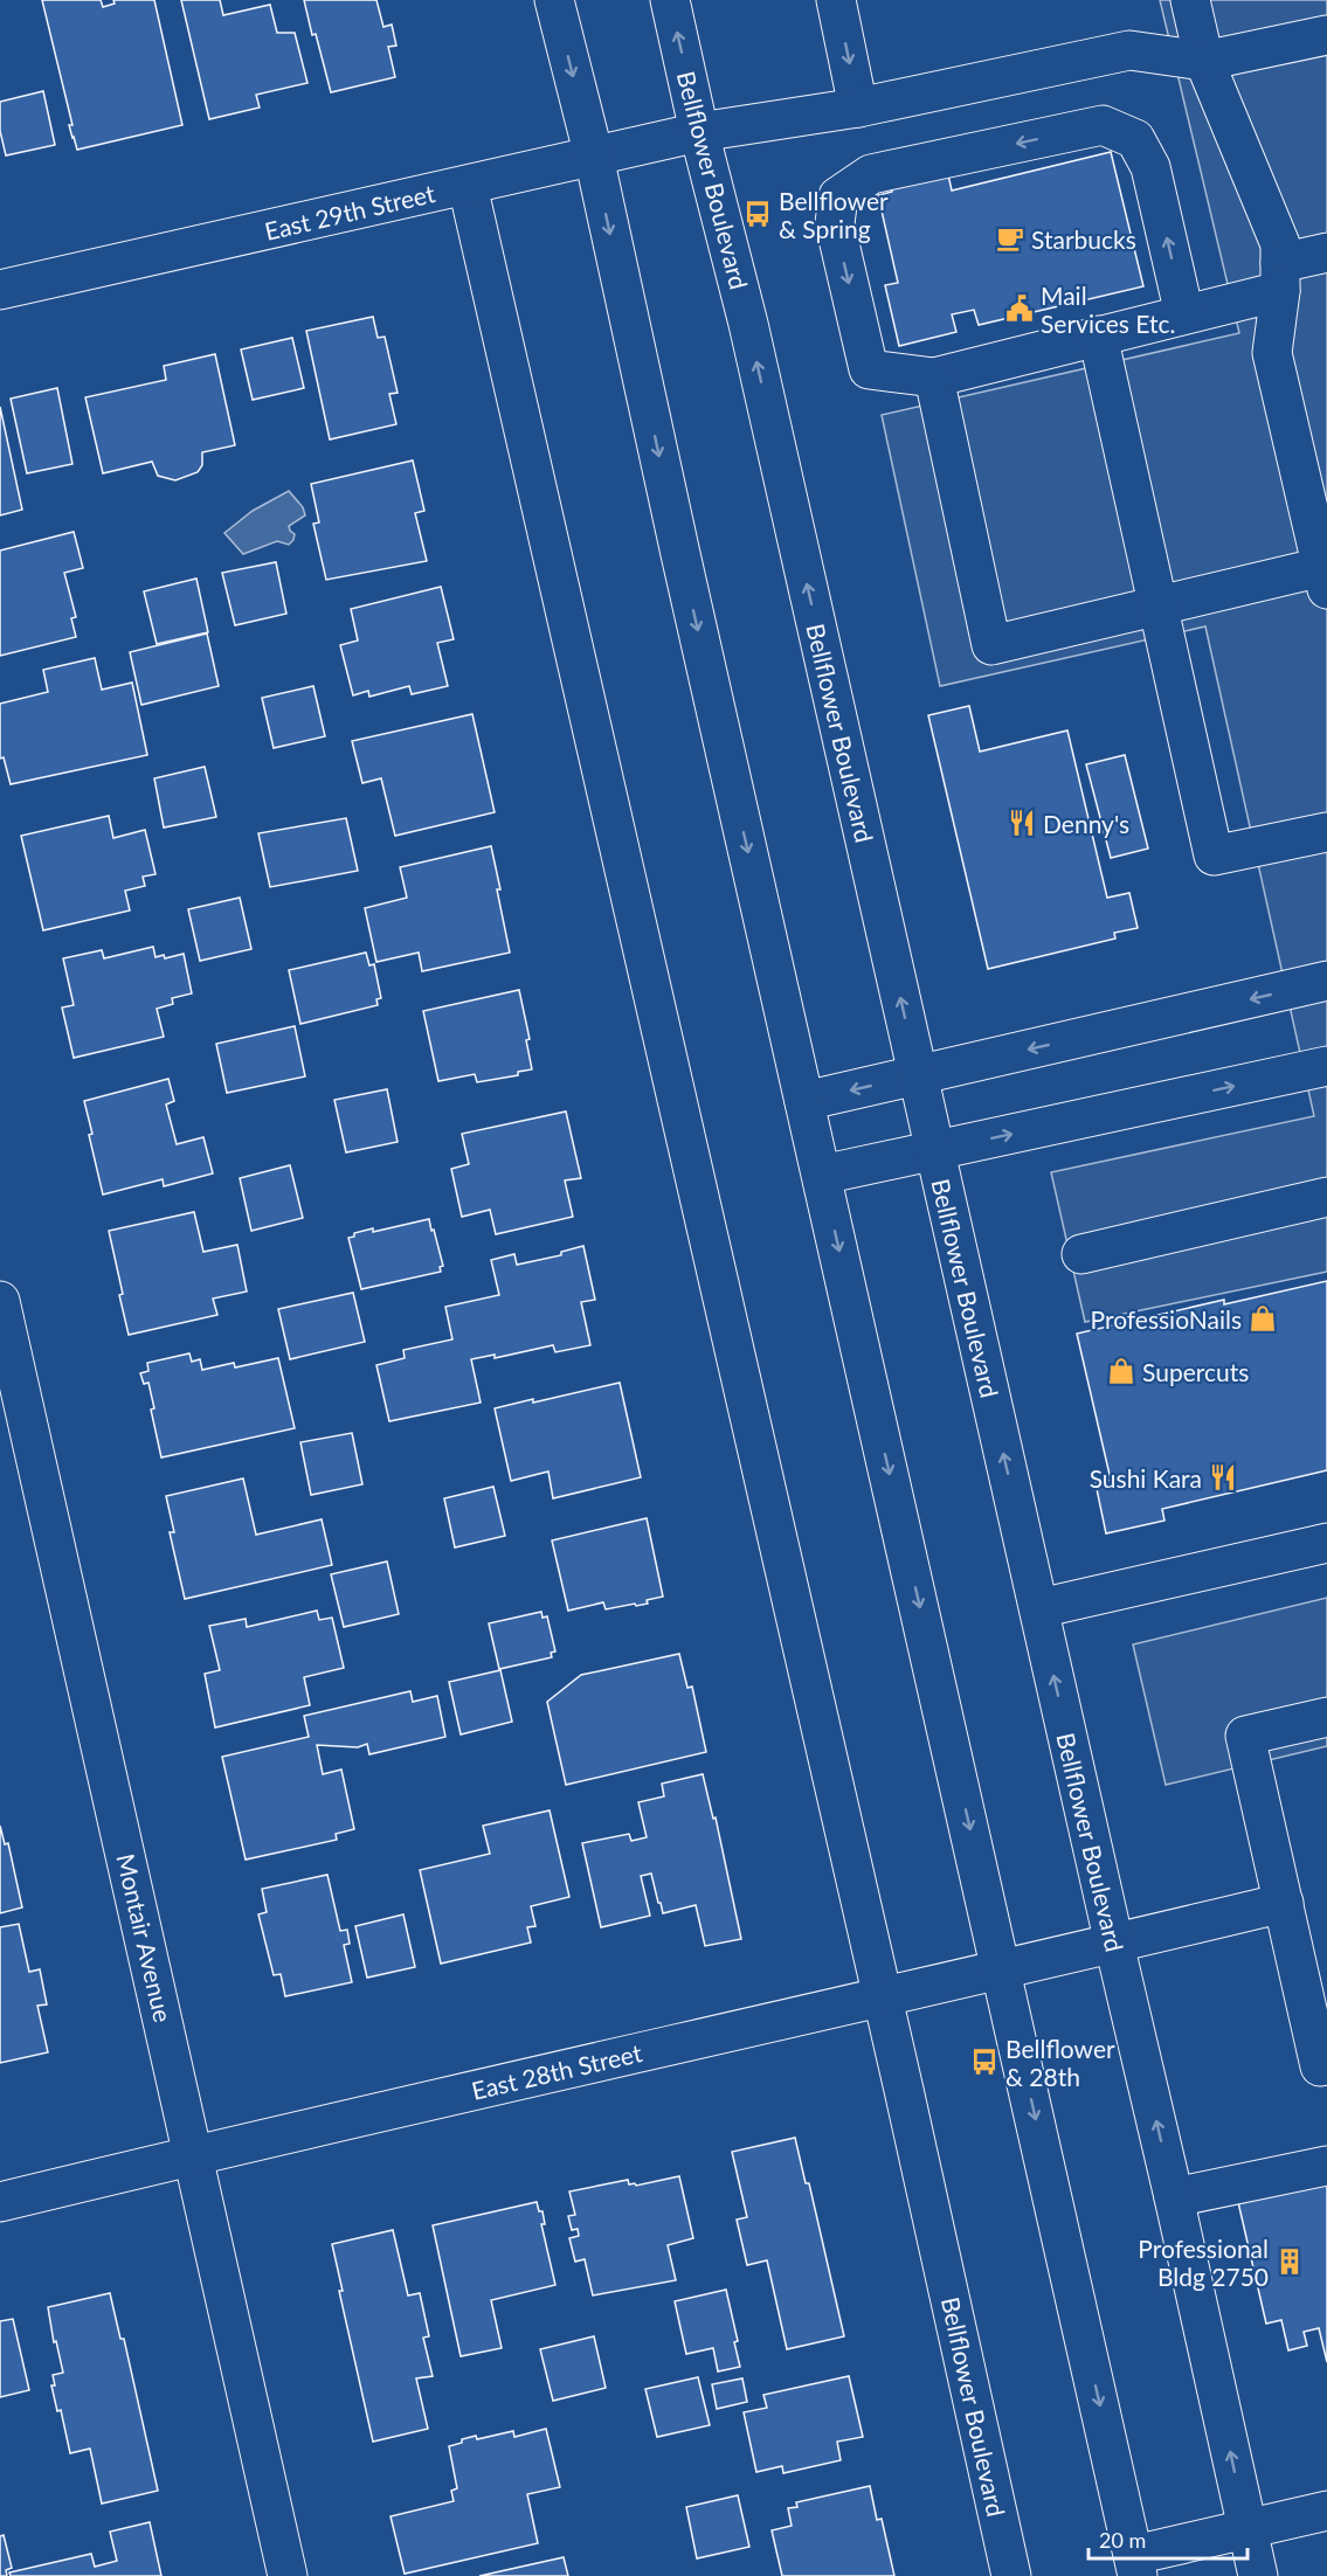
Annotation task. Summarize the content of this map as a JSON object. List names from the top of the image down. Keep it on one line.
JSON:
{"streets":{"main road":["Bellflower Boulevard","East 29th Street","Montair Avenue","East 28th Street"]},"crossings":[["Bellflower Boulevard","East 29th Street"],["Bellflower Boulevard","East 28th Street"],["Montair Avenue","East 28th Street"]],"places":{"bus stop":["Bellflower & Spring","Bellflower & 28th"],"cafe":["Starbucks"],"public building":["Mail Services Etc."],"restaurant":["Denny's","Sushi Kara"],"shop":["ProfessioNails","Supercuts"],"building":["Professional Bldg 2750"]},"scale_bar":"20 m"}
